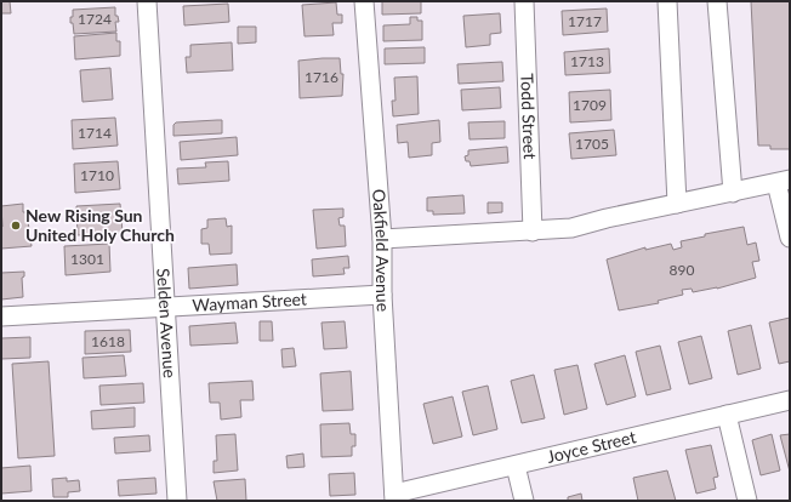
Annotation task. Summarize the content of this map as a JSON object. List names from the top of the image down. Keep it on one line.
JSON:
{"streets":{"street":["Todd Street","Oakfield Avenue","Wayman Street","Selden Avenue","Joyce Street"]},"crossings":[["Oakfield Avenue","Wayman Street"],["Oakfield Avenue","Joyce Street"],["Wayman Street","Selden Avenue"]],"places":["New Rising Sun United Holy Church"],"house_numbers":["1724","1717","1713","1716","1709","1714","1705","1710","1301","890","1618"]}
